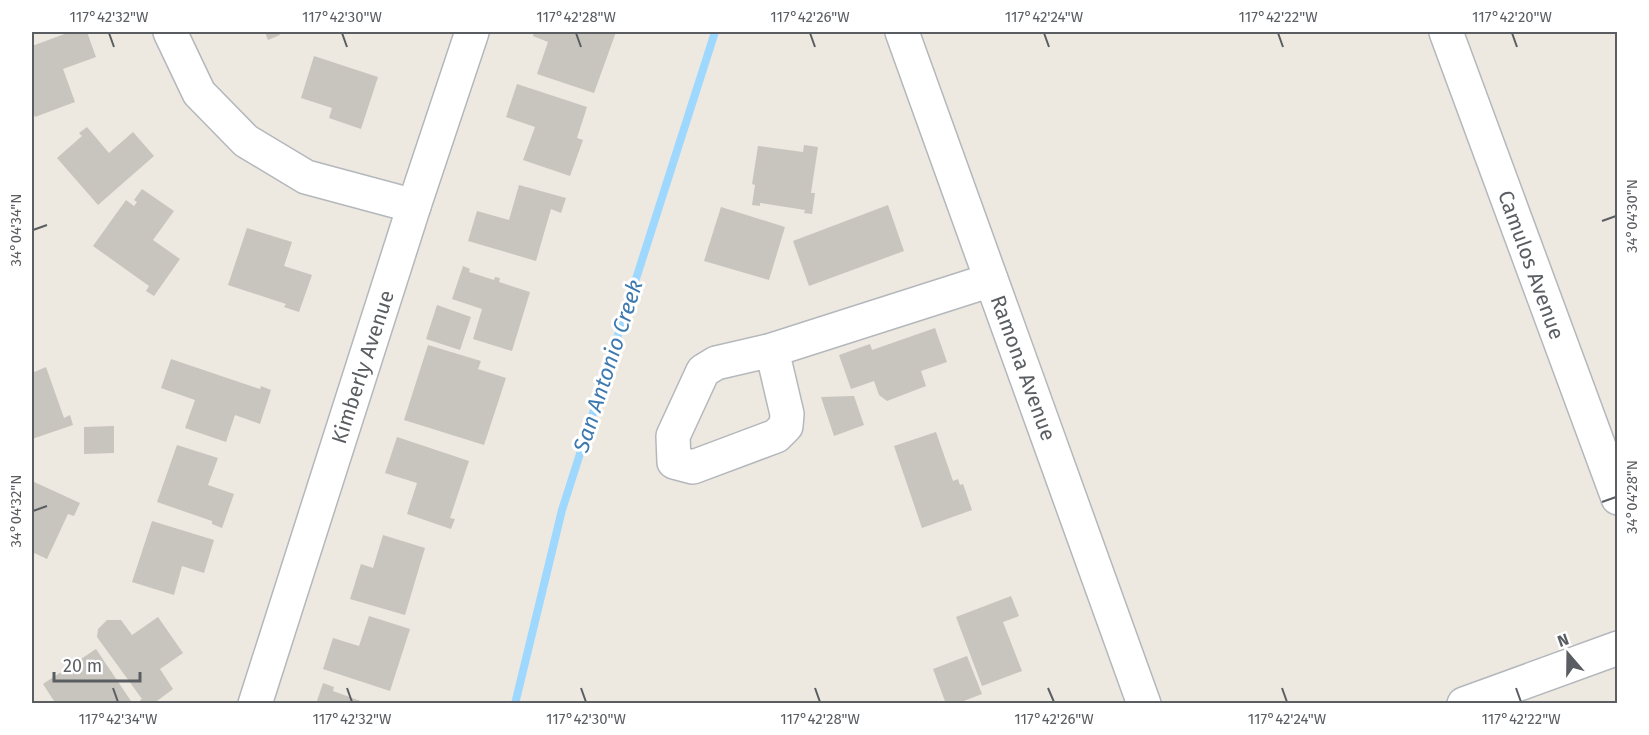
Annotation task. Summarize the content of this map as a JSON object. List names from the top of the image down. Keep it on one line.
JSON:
{"streets":{"street":["Camulos Avenue","Kimberly Avenue","Ramona Avenue"]},"water":["San Antonio Creek"],"scale_bar":"20 m","north":"top","coordinates":["117°42'32\"W","117°42'30\"W","117°42'28\"W","117°42'26\"W","117°42'24\"W","117°42'22\"W","117°42'20\"W","34°04'30\"N","34°04'34\"N","34°04'28\"N","34°04'32\"N","117°42'34\"W"]}
